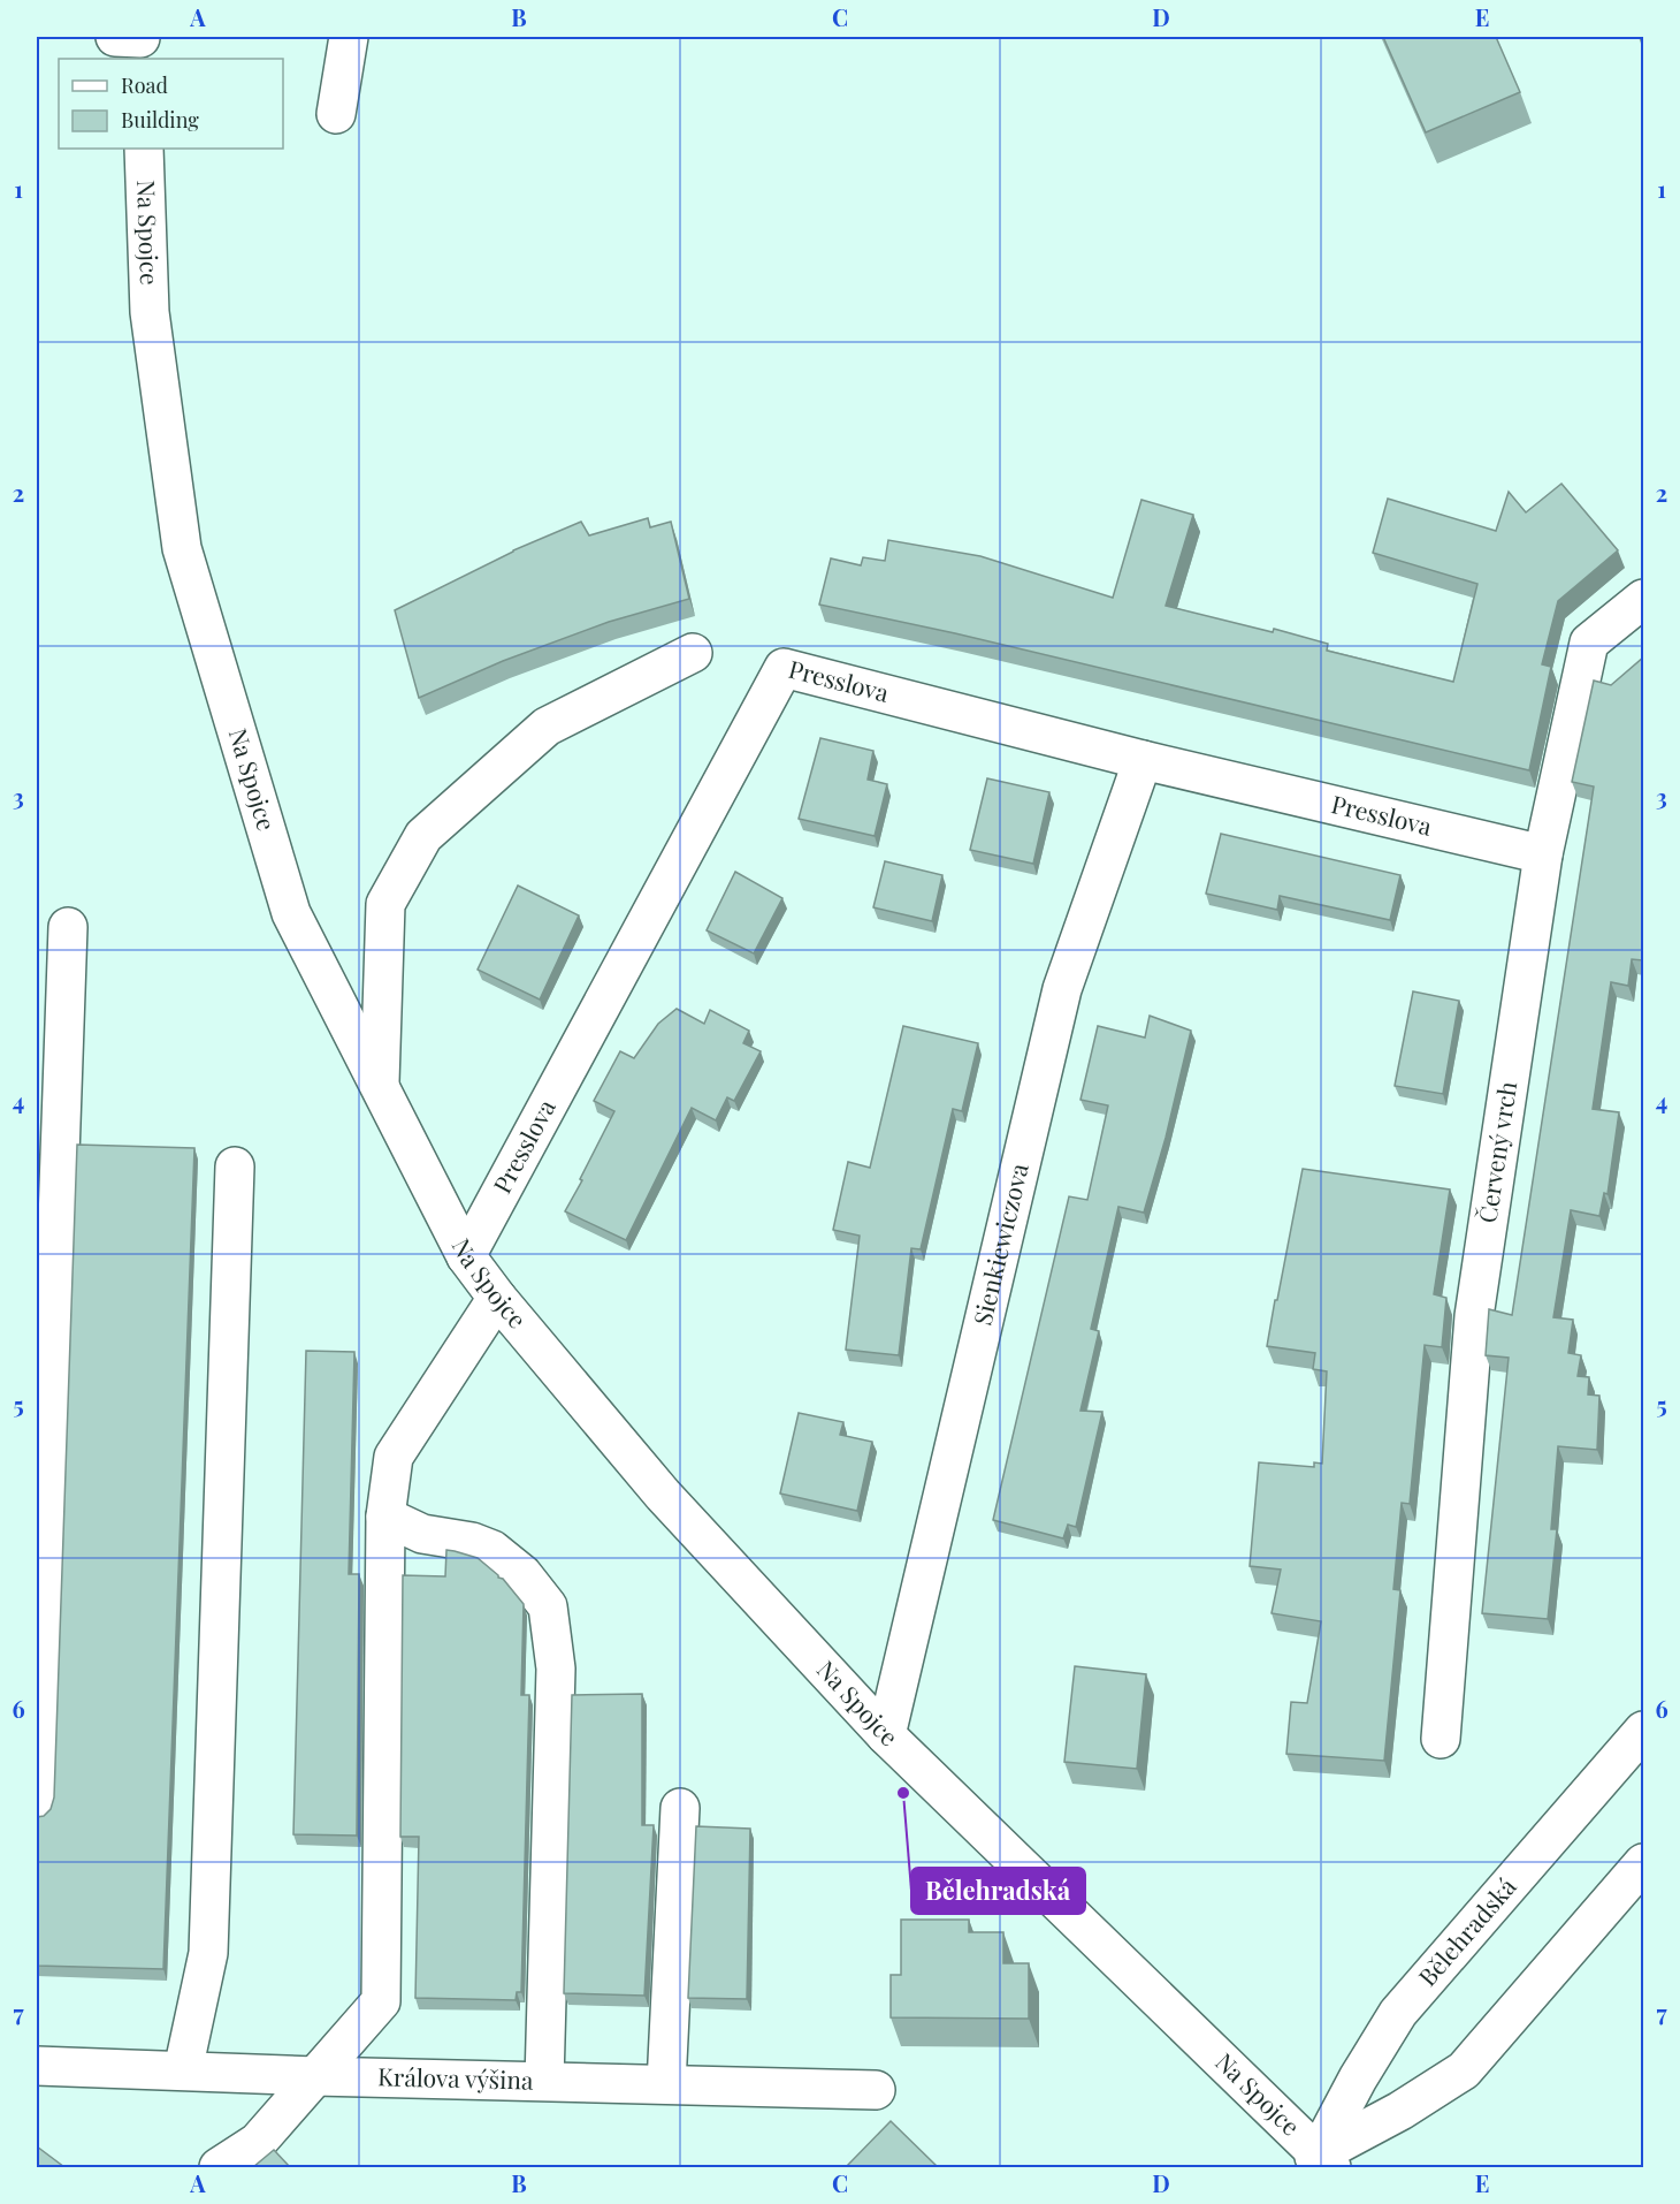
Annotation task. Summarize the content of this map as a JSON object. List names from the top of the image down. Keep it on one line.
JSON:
{"streets":{"street":["Na Spojce","Presslova","Červený vrch","Sienkiewiczova","Bělehradská","Králova výšina"]},"crossings":[["Na Spojce","Presslova"],["Na Spojce","Sienkiewiczova"],["Na Spojce","Bělehradská"],["Presslova","Červený vrch"],["Presslova","Sienkiewiczova"]],"places":["Bělehradská"],"legend":["Road","Building"],"grid":{"columns":["A","B","C","D","E"],"rows":["1","2","3","4","5","6","7"]}}
